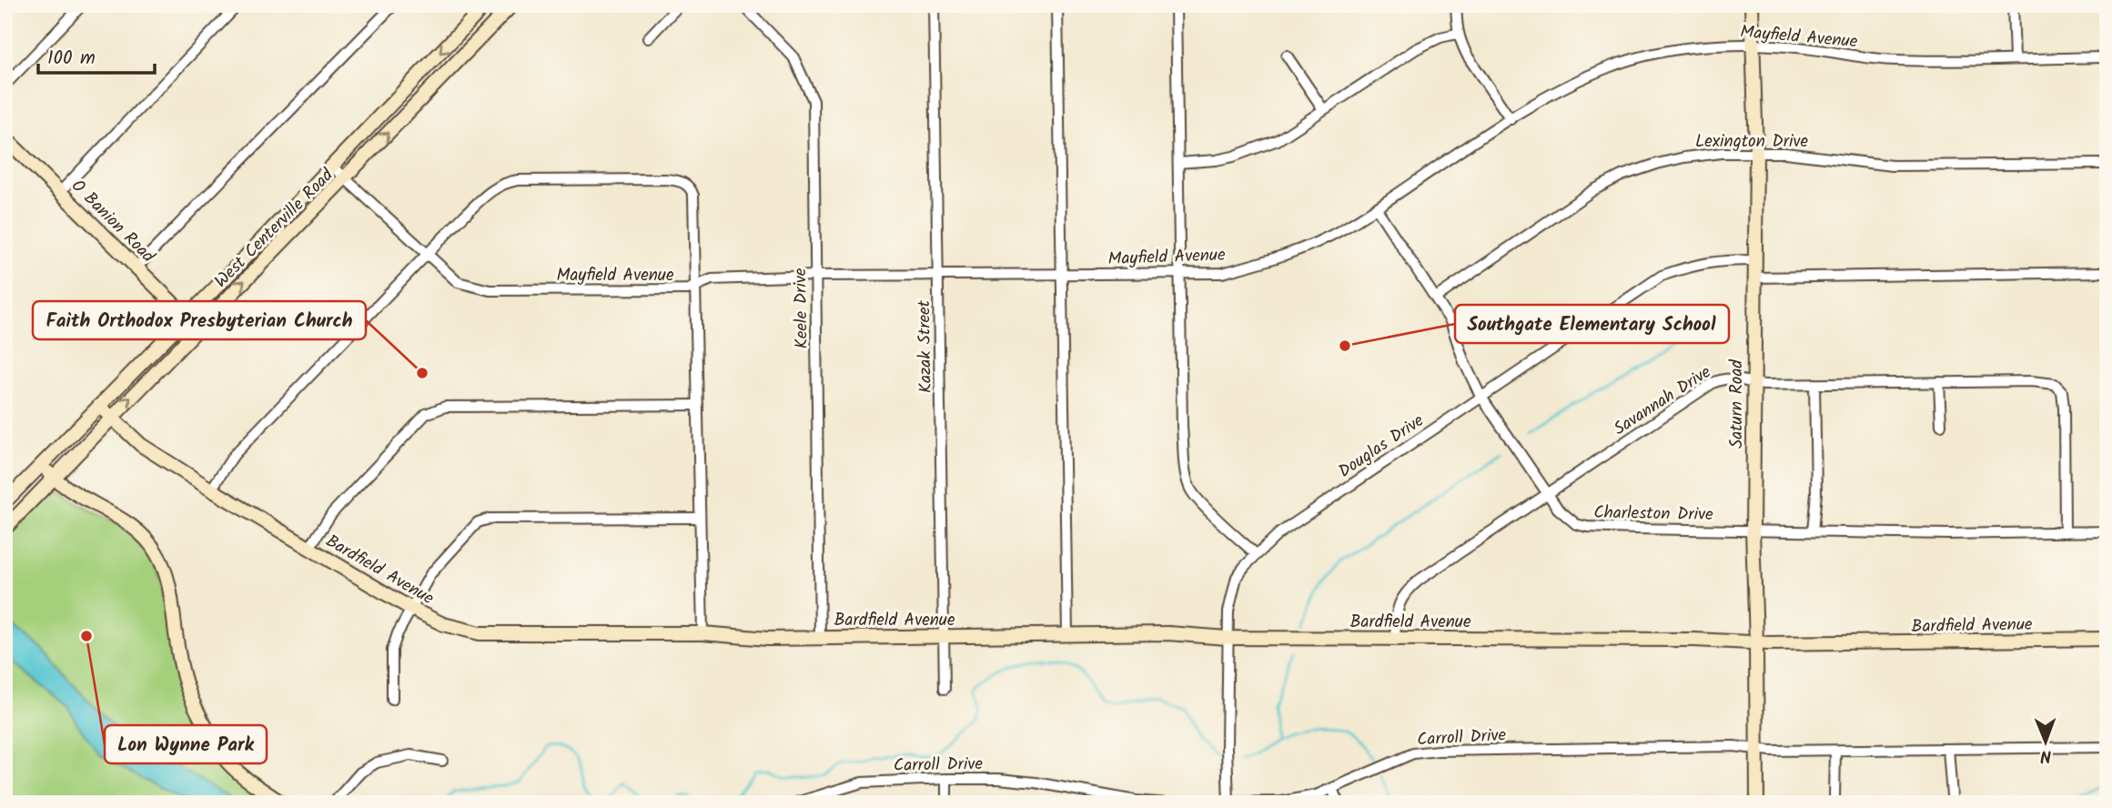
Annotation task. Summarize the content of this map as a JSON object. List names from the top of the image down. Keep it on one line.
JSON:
{"streets":{"street":["Mayfield Avenue","Lexington Drive","O Banion Road","West Centerville Road","Keele Drive","Kazak Street","Savannah Drive","Saturn Road","Douglas Drive","Charleston Drive","Bardfield Avenue","Carroll Drive"]},"crossings":[["Mayfield Avenue","West Centerville Road"],["Mayfield Avenue","Keele Drive"],["Mayfield Avenue","Kazak Street"],["Mayfield Avenue","Saturn Road"],["Mayfield Avenue","Charleston Drive"],["Lexington Drive","Saturn Road"],["Lexington Drive","Charleston Drive"],["O Banion Road","West Centerville Road"],["West Centerville Road","Bardfield Avenue"],["Keele Drive","Bardfield Avenue"],["Kazak Street","Bardfield Avenue"],["Savannah Drive","Saturn Road"],["Savannah Drive","Charleston Drive"],["Savannah Drive","Bardfield Avenue"],["Saturn Road","Douglas Drive"],["Saturn Road","Charleston Drive"],["Saturn Road","Bardfield Avenue"],["Saturn Road","Carroll Drive"],["Douglas Drive","Charleston Drive"],["Douglas Drive","Bardfield Avenue"],["Douglas Drive","Carroll Drive"]],"places":["Southgate Elementary School","Faith Orthodox Presbyterian Church","Lon Wynne Park"],"scale_bar":"100 m","north":"bottom"}
